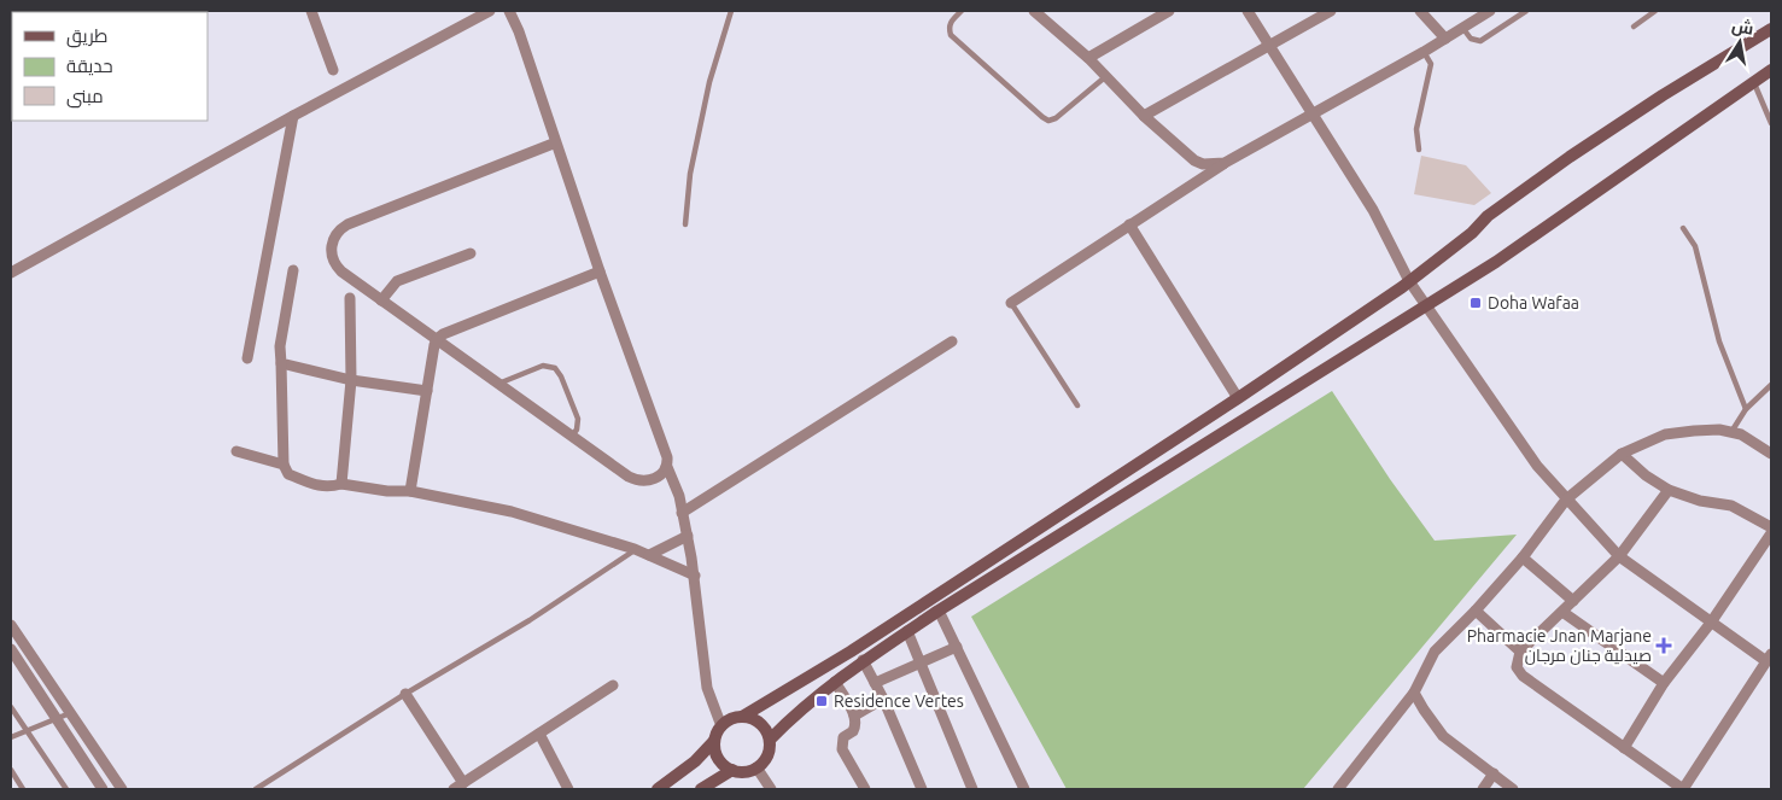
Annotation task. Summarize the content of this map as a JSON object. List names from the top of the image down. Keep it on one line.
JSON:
{"places":{"transit":["Doha Wafaa","Residence Vertes"],"health":["Pharmacie Jnan Marjane صيدلية جنان مرجان"]},"legend":["طريق","حديقة","مبنى"],"north":"top"}
